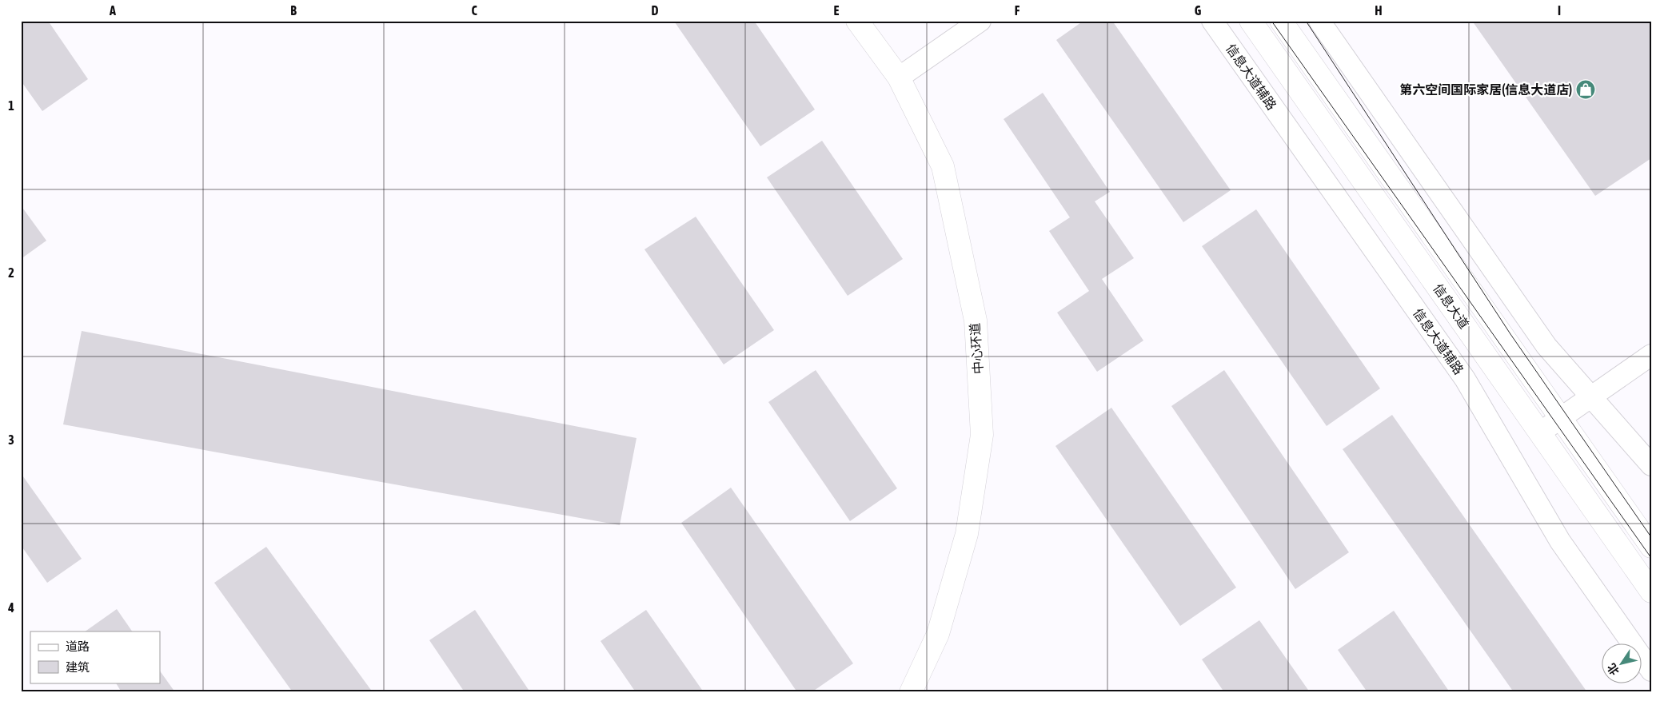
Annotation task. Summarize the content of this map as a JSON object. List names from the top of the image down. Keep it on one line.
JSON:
{"streets":{"street":["信息大道辅路","信息大道","中心环道"]},"places":{"shop":["第六空间国际家居(信息大道店)"]},"legend":["道路","建筑"],"north":"bottom left","grid":{"columns":["A","B","C","D","E","F","G","H","I"],"rows":["1","2","3","4"]}}
